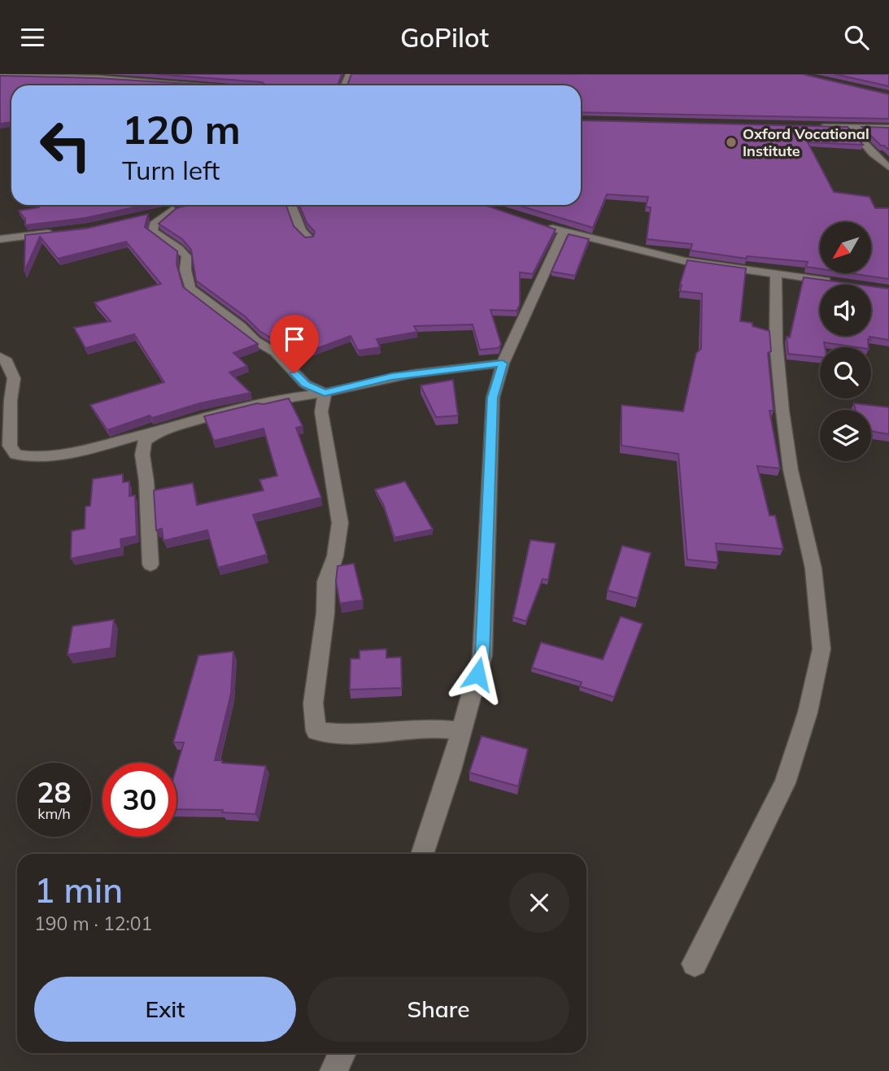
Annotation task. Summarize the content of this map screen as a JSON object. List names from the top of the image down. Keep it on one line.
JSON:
{"places":["Oxford Vocational Institute"],"north":"bottom left","page":{"header":"GoPilot","turn":["120 m","Turn left"],"speed":"28 km/h","limit":"30","heading":["1 min","190 m · 12:01"],"buttons":["Exit","Share"]}}
